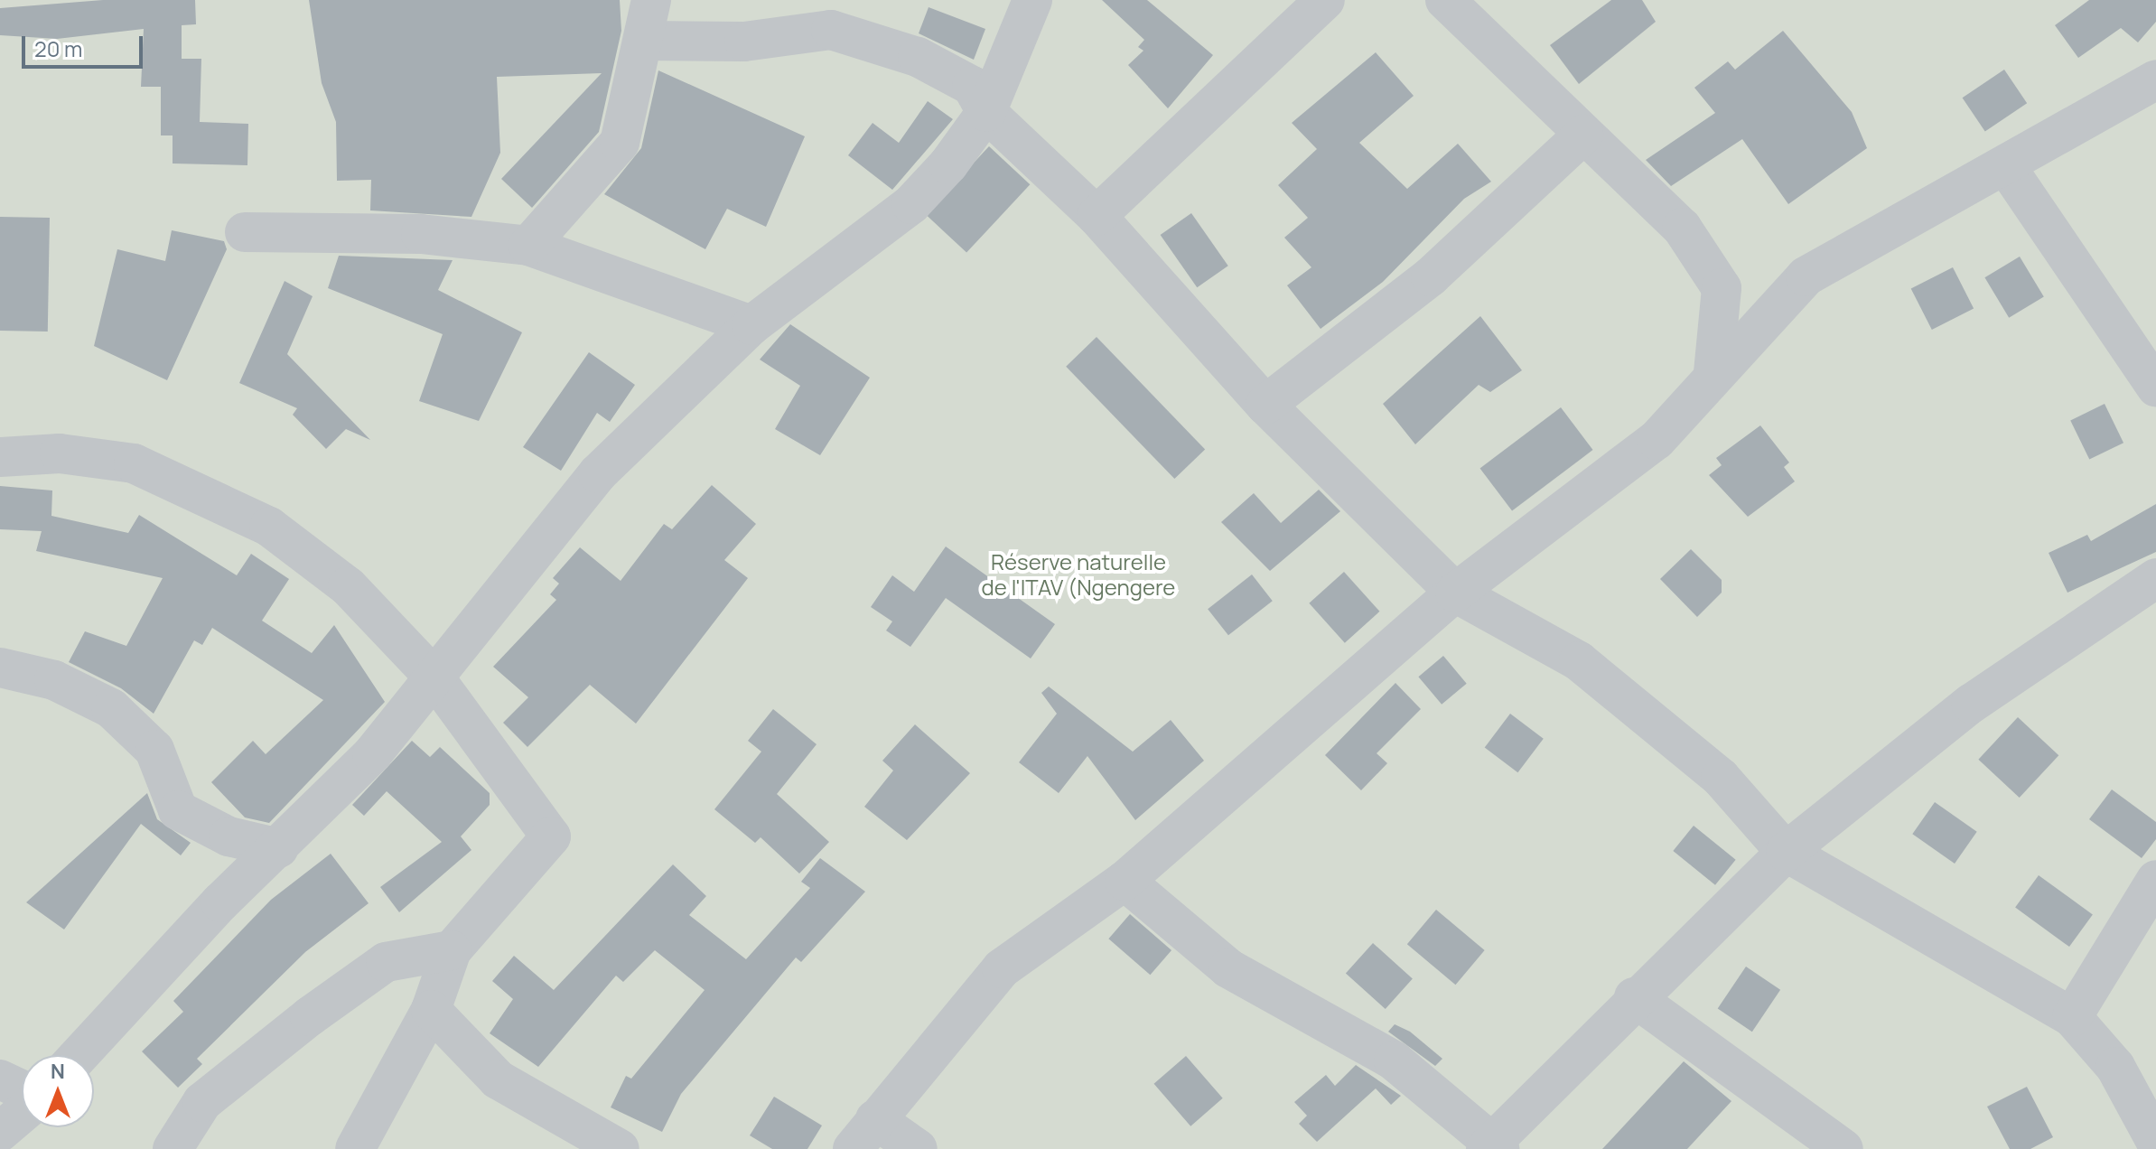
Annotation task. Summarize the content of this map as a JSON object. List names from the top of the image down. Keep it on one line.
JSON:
{"parks":["Réserve naturelle de l'ITAV (Ngengere"],"scale_bar":"20 m","north":"top"}
